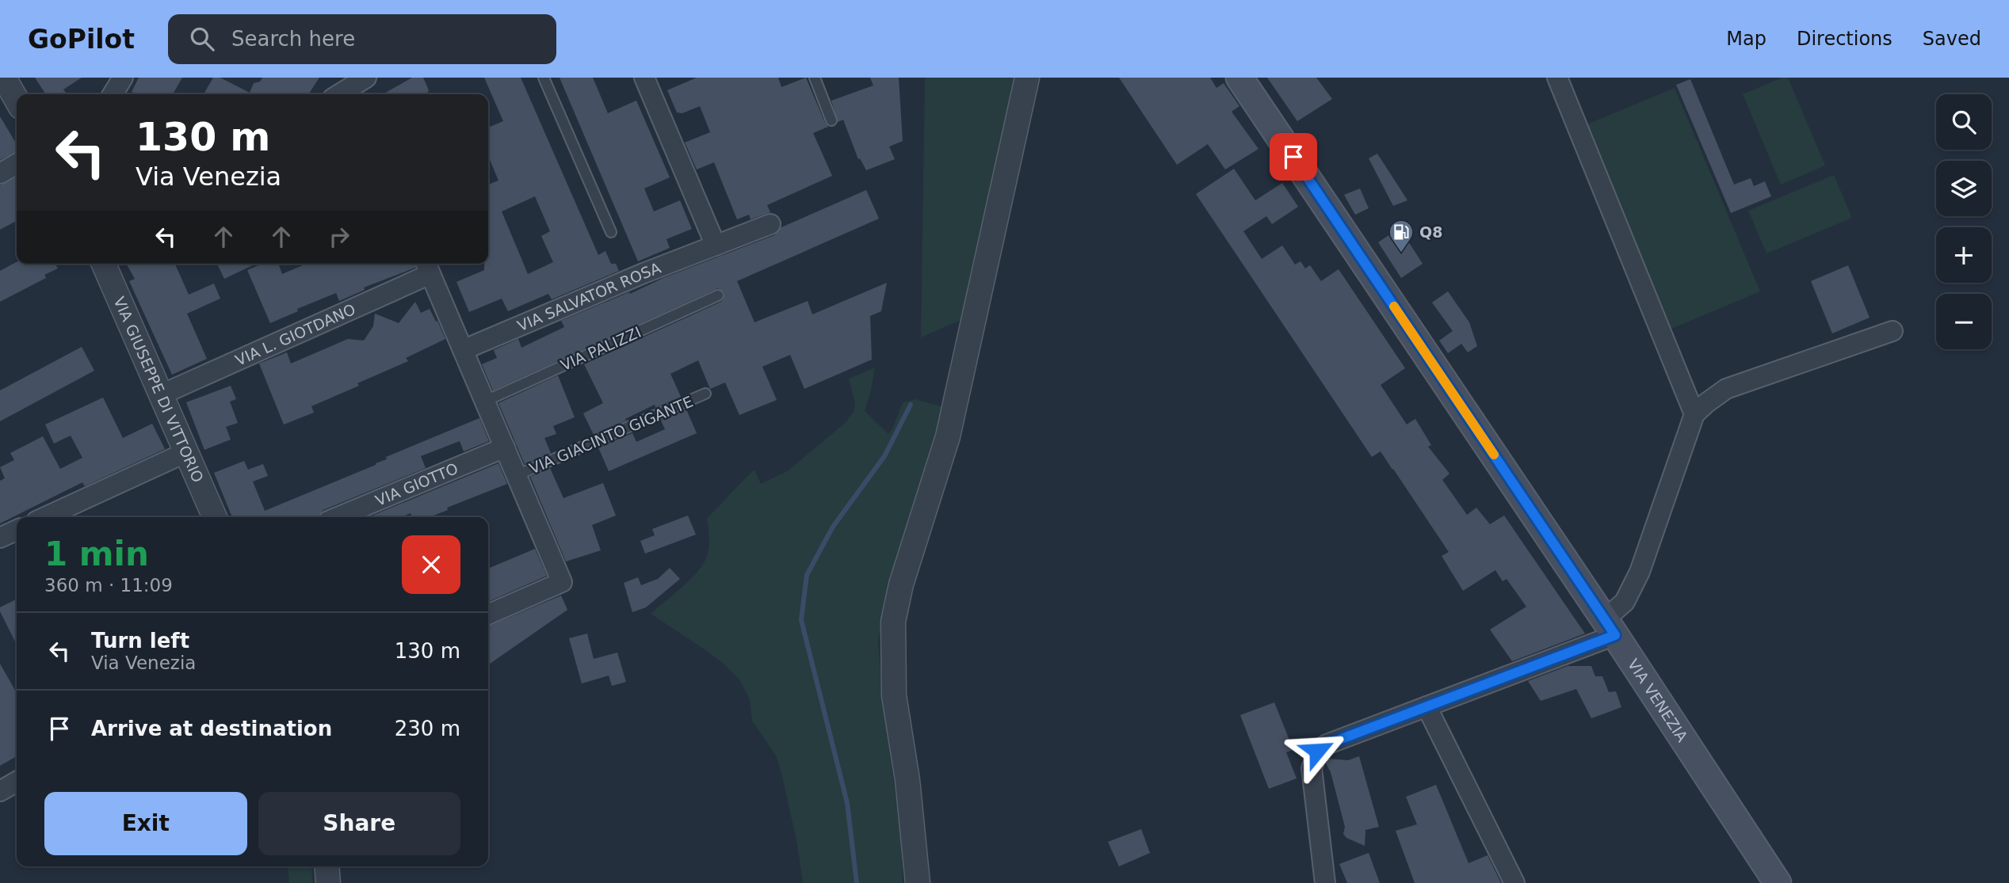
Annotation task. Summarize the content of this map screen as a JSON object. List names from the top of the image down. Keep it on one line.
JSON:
{"streets":{"main road":["VIA VENEZIA"],"street":["VIA SALVATOR ROSA","VIA L. GIOTDANO","VIA GIUSEPPE DI VITTORIO","VIA GIOTTO"],"lane":["VIA PALIZZI","VIA GIACINTO GIGANTE"]},"crossings":[["VIA L. GIOTDANO","VIA GIUSEPPE DI VITTORIO"]],"places":{"fuel station":["Q8"]},"page":{"header":"GoPilot","search":"Search here","nav":["Map","Directions","Saved"],"map_buttons":["+","−"],"turn":["130 m","Via Venezia"],"heading":["1 min","360 m · 11:09"],"list":[{"name":"Turn left","note":"Via Venezia","value":"130 m"},{"name":"Arrive at destination","value":"230 m"}],"buttons":["Exit","Share"]}}
